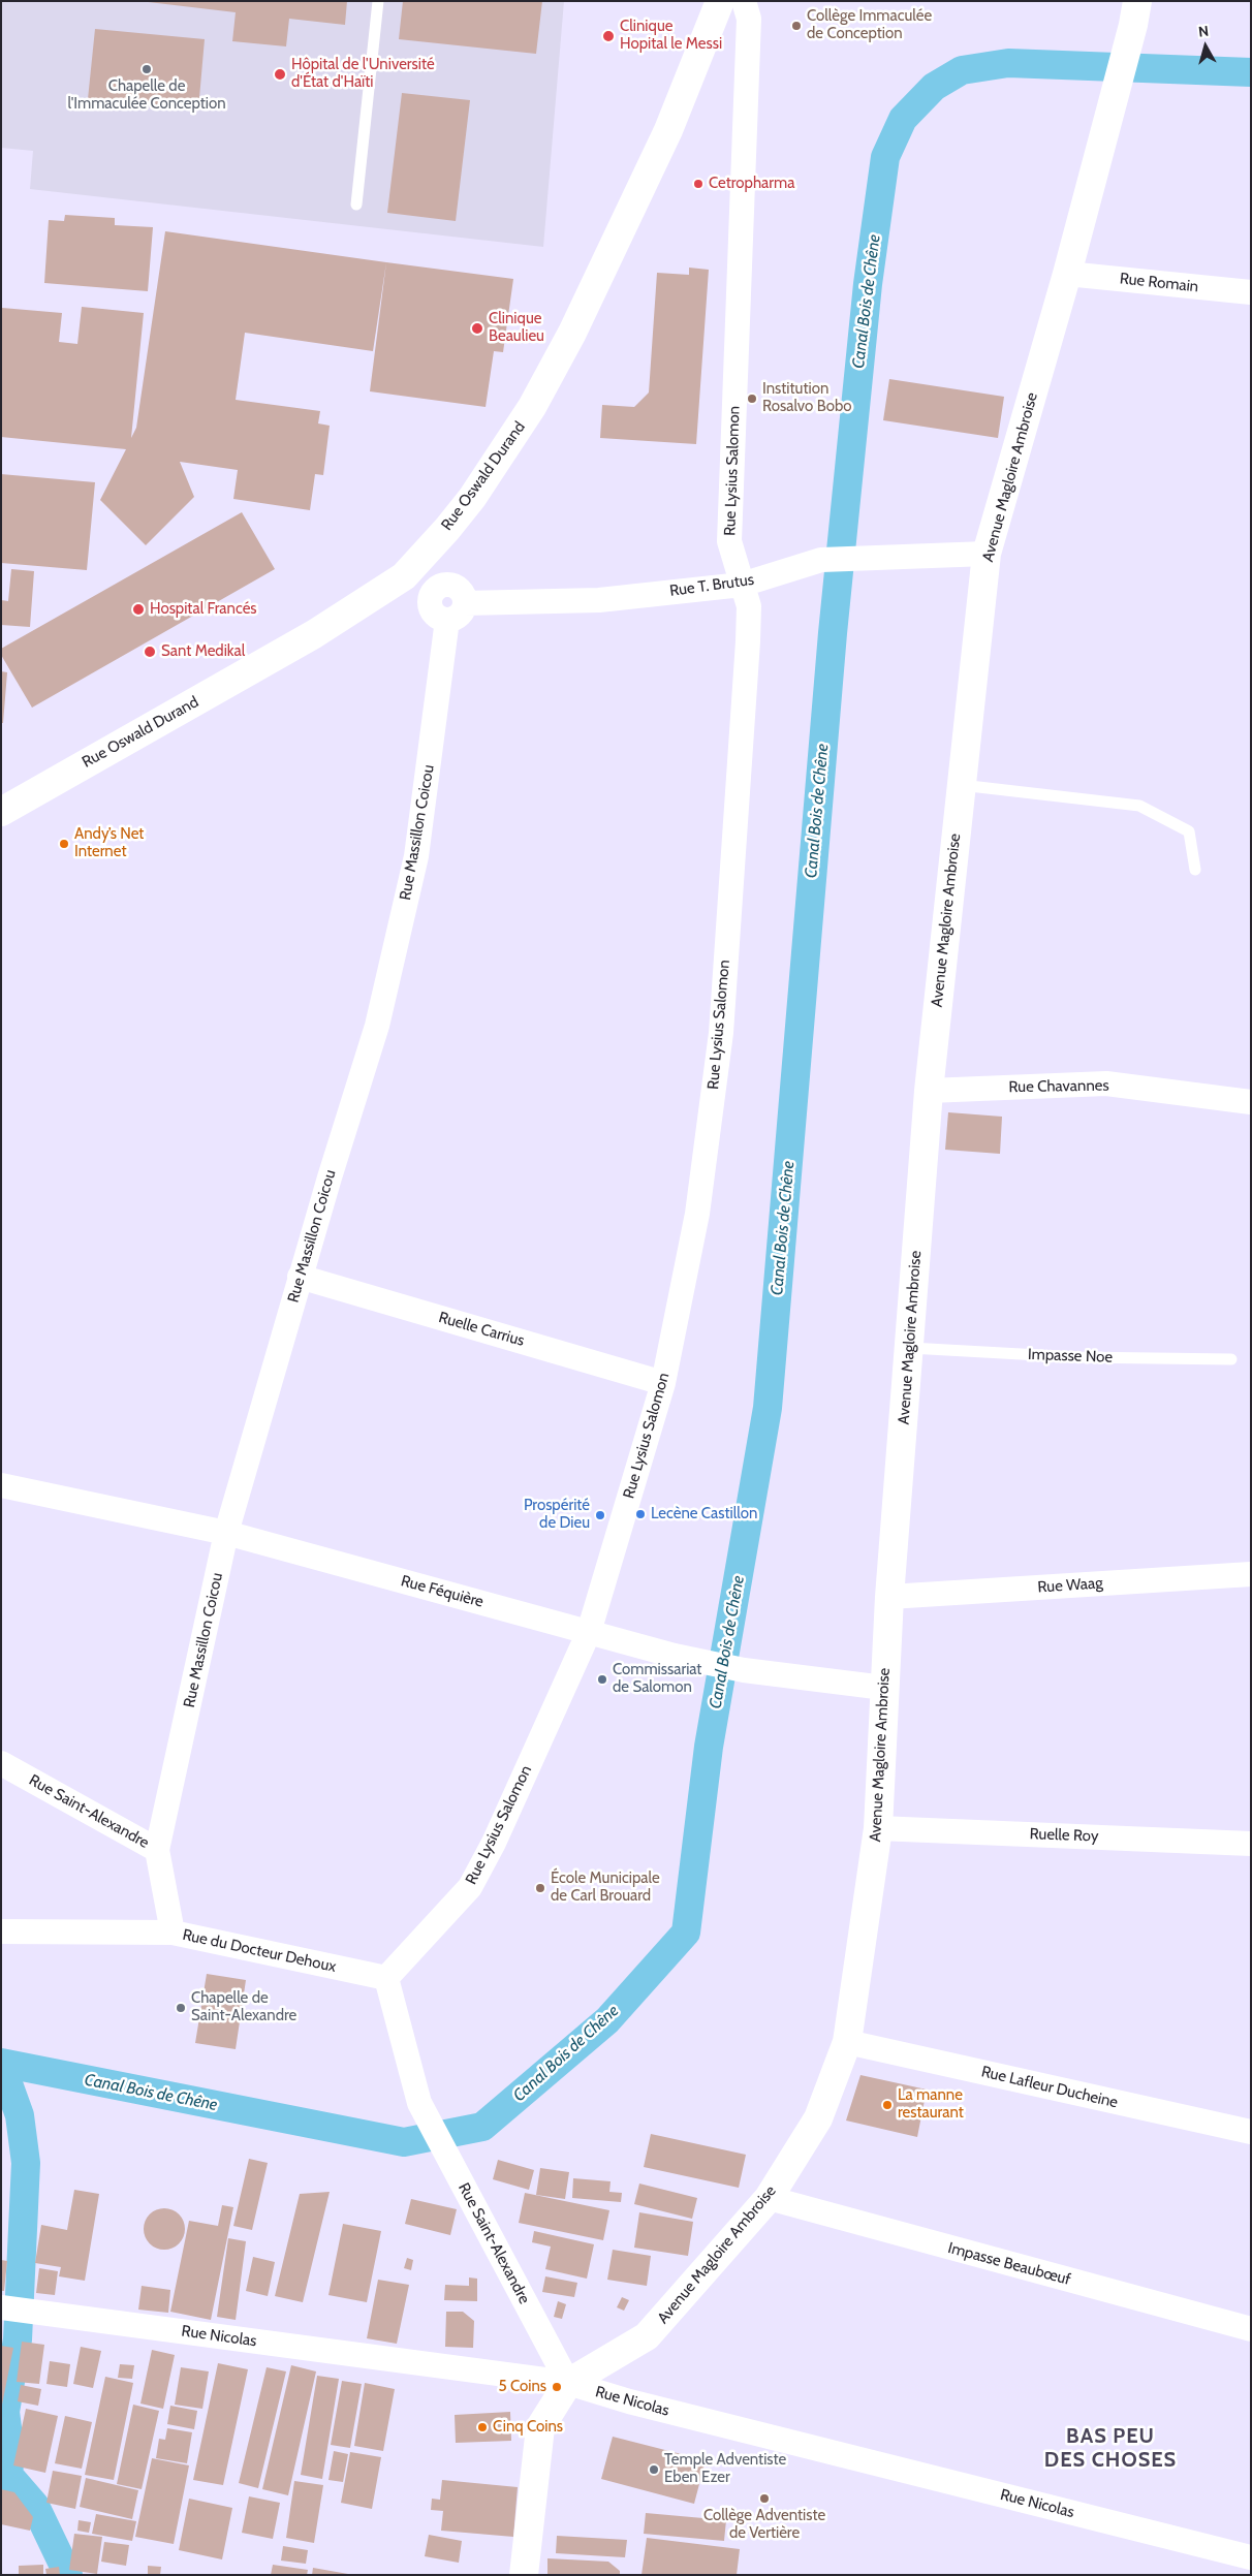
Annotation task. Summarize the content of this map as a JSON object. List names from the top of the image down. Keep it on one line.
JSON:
{"streets":{"street":["Rue Romain","Rue Lysius Salomon","Rue Oswald Durand","Avenue Magloire Ambroise","Rue T. Brutus","Rue Massillon Coicou","Rue Chavannes","Ruelle Carrius","Rue Waag","Rue Féquière","Rue Saint-Alexandre","Ruelle Roy","Rue du Docteur Dehoux","Rue Lafleur Ducheine","Impasse Beaubœuf","Rue Nicolas"],"lane":["Impasse Noe"]},"crossings":[["Rue Romain","Avenue Magloire Ambroise"],["Rue Lysius Salomon","Rue T. Brutus"],["Rue Lysius Salomon","Ruelle Carrius"],["Rue Lysius Salomon","Rue Féquière"],["Rue Lysius Salomon","Rue Saint-Alexandre"],["Rue Lysius Salomon","Rue du Docteur Dehoux"],["Avenue Magloire Ambroise","Rue T. Brutus"],["Avenue Magloire Ambroise","Rue Chavannes"],["Avenue Magloire Ambroise","Impasse Noe"],["Avenue Magloire Ambroise","Rue Waag"],["Avenue Magloire Ambroise","Rue Féquière"],["Avenue Magloire Ambroise","Rue Saint-Alexandre"],["Avenue Magloire Ambroise","Ruelle Roy"],["Avenue Magloire Ambroise","Rue Lafleur Ducheine"],["Avenue Magloire Ambroise","Impasse Beaubœuf"],["Avenue Magloire Ambroise","Rue Nicolas"],["Rue T. Brutus","Rue Massillon Coicou"],["Rue Massillon Coicou","Ruelle Carrius"],["Rue Massillon Coicou","Rue Féquière"],["Rue Massillon Coicou","Rue Saint-Alexandre"],["Rue Saint-Alexandre","Rue du Docteur Dehoux"],["Rue Saint-Alexandre","Rue Nicolas"]],"districts":["BAS PEU DES CHOSES"],"water":["Canal Bois de Chêne"],"places":["Collège Immaculée de Conception","Clinique Hopital le Messi","Chapelle de l'Immaculée Conception","Hôpital de l'Université d'État d'Haïti","Cetropharma","Clinique Beaulieu","Institution Rosalvo Bobo","Hospital Francés","Sant Medikal","Andy’s Net Internet","Lecène Castillon","Prospérité de Dieu","Commissariat de Salomon","École Municipale de Carl Brouard","Chapelle de Saint-Alexandre","La manne restaurant","5 Coins","Cinq Coins","Temple Adventiste Eben Ezer","Collège Adventiste de Vertière"],"north":"top"}
